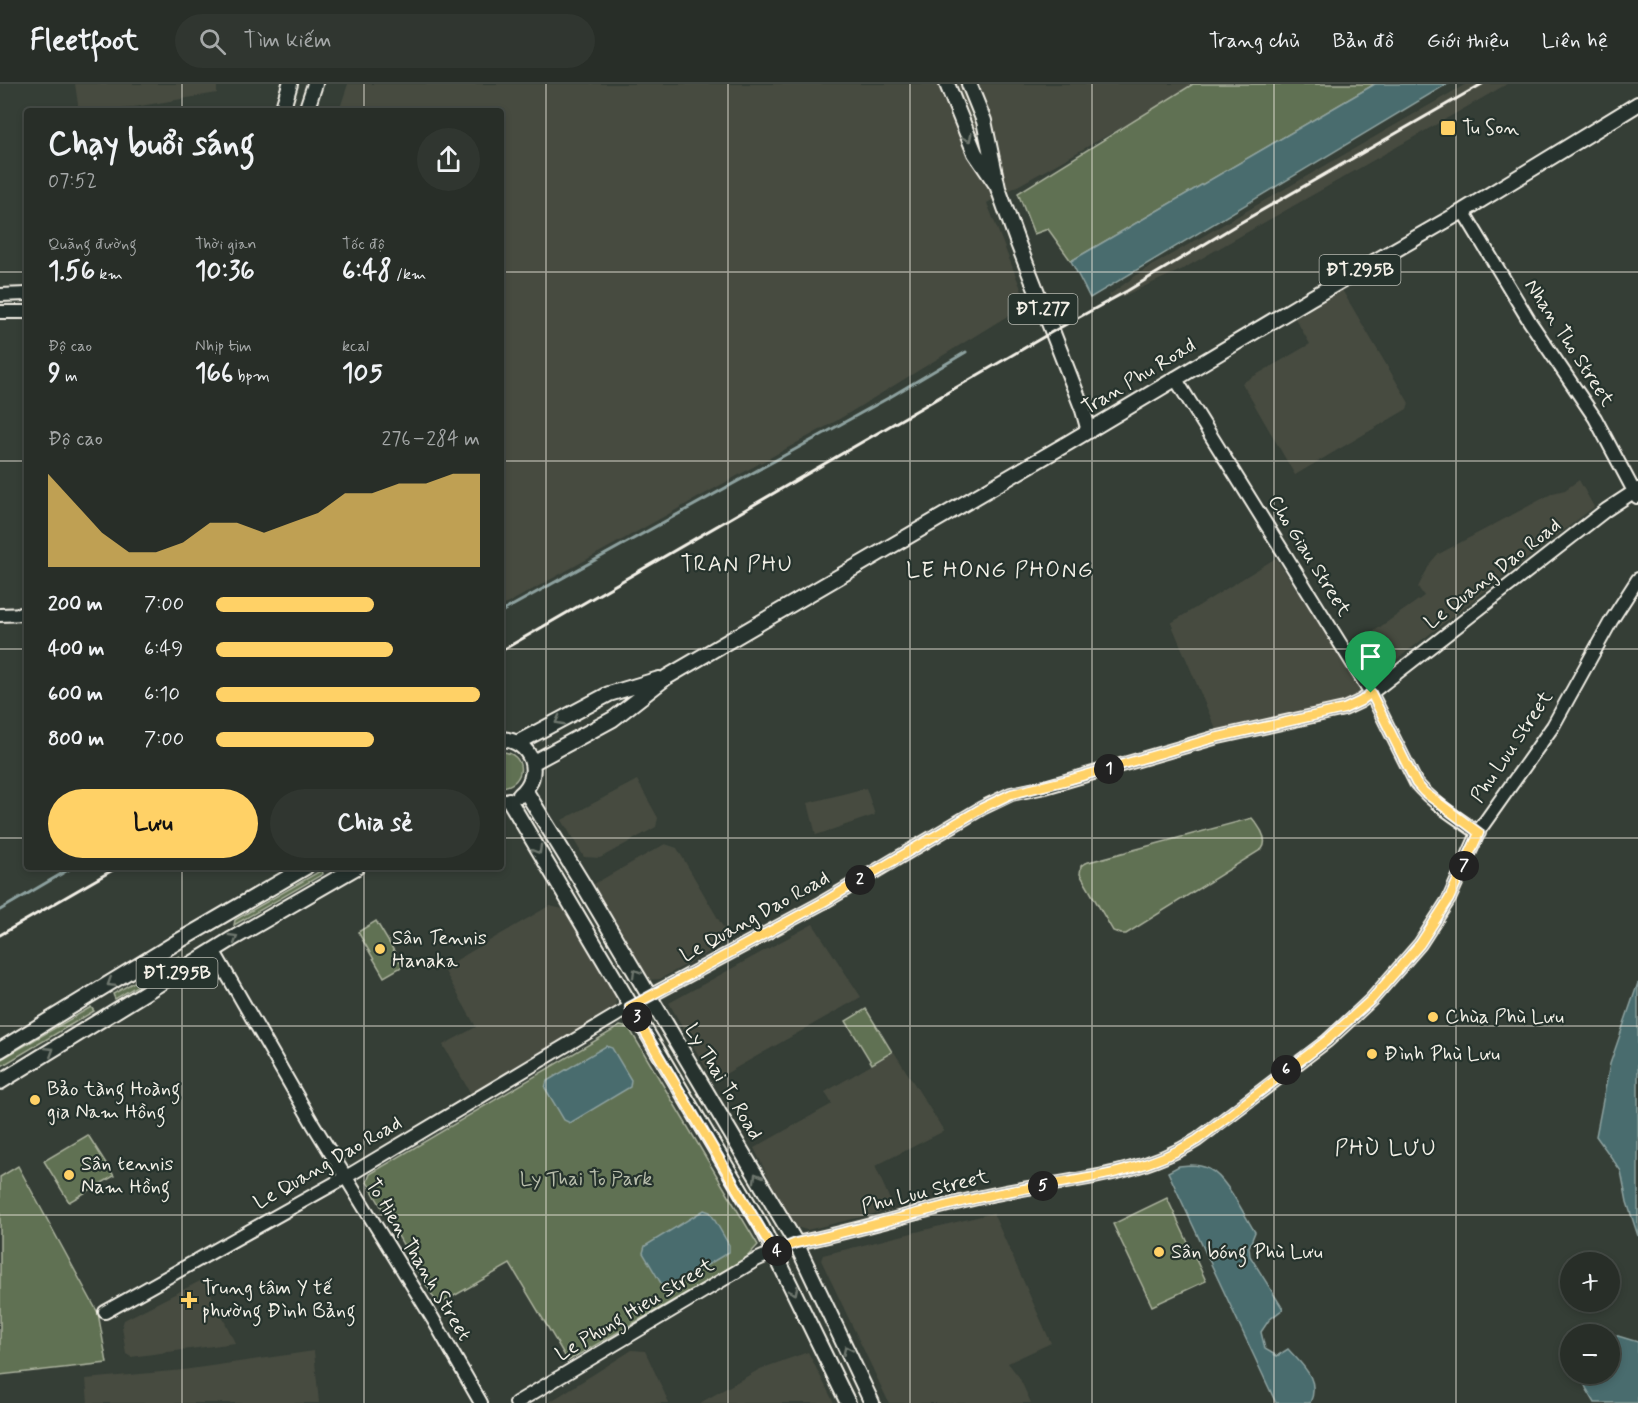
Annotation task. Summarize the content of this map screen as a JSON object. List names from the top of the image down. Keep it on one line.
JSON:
{"streets":{"main road":["ĐT.295B","ĐT.277","Nhan Tho Street","Tran Phu Road","Cho Giau Street","Le Quang Dao Road","Phu Luu Street","Ly Thai To Road","To Hien Thanh Street","Le Phung Hieu Street"]},"crossings":[["ĐT.295B","To Hien Thanh Street"],["ĐT.277","Tran Phu Road"],["Nhan Tho Street","Tran Phu Road"],["Nhan Tho Street","Le Quang Dao Road"],["Tran Phu Road","Cho Giau Street"],["Cho Giau Street","Le Quang Dao Road"],["Cho Giau Street","Phu Luu Street"],["Le Quang Dao Road","Ly Thai To Road"],["Le Quang Dao Road","To Hien Thanh Street"],["Phu Luu Street","Ly Thai To Road"],["Ly Thai To Road","Le Phung Hieu Street"]],"districts":["TRAN PHU","LE HONG PHONG","PHÙ LƯU"],"parks":["Ly Thai To Park"],"places":{"transit":["Tu Son"],"other":["Sân Tennis Hanaka","Chùa Phù Lưu","Đình Phù Lưu","Bảo tàng Hoàng gia Nam Hồng","Sân tennis Nam Hồng","Sân bóng Phù Lưu"],"health":["Trung tâm Y tế phường Đình Bảng"]},"page":{"header":"Fleetfoot","search":"Tìm kiếm","nav":["Trang chủ","Bản đồ","Giới thiệu","Liên hệ"],"heading":["Chạy buổi sáng","07:52"],"stats":[["Quãng đường","1.56 km"],["Thời gian","10:36"],["Tốc độ","6:48 /km"],["Độ cao","9 m"],["Nhịp tim","166 bpm"],["kcal","105"]],"chart":["Độ cao","276–284 m"],"list":[{"name":"200 m","note":"7:00"},{"name":"400 m","note":"6:49"},{"name":"600 m","note":"6:10"},{"name":"800 m","note":"7:00"}],"pins":["1","7","2","3","6","5","4"],"buttons":["Lưu","Chia sẻ"],"map_buttons":["+","−"]}}
